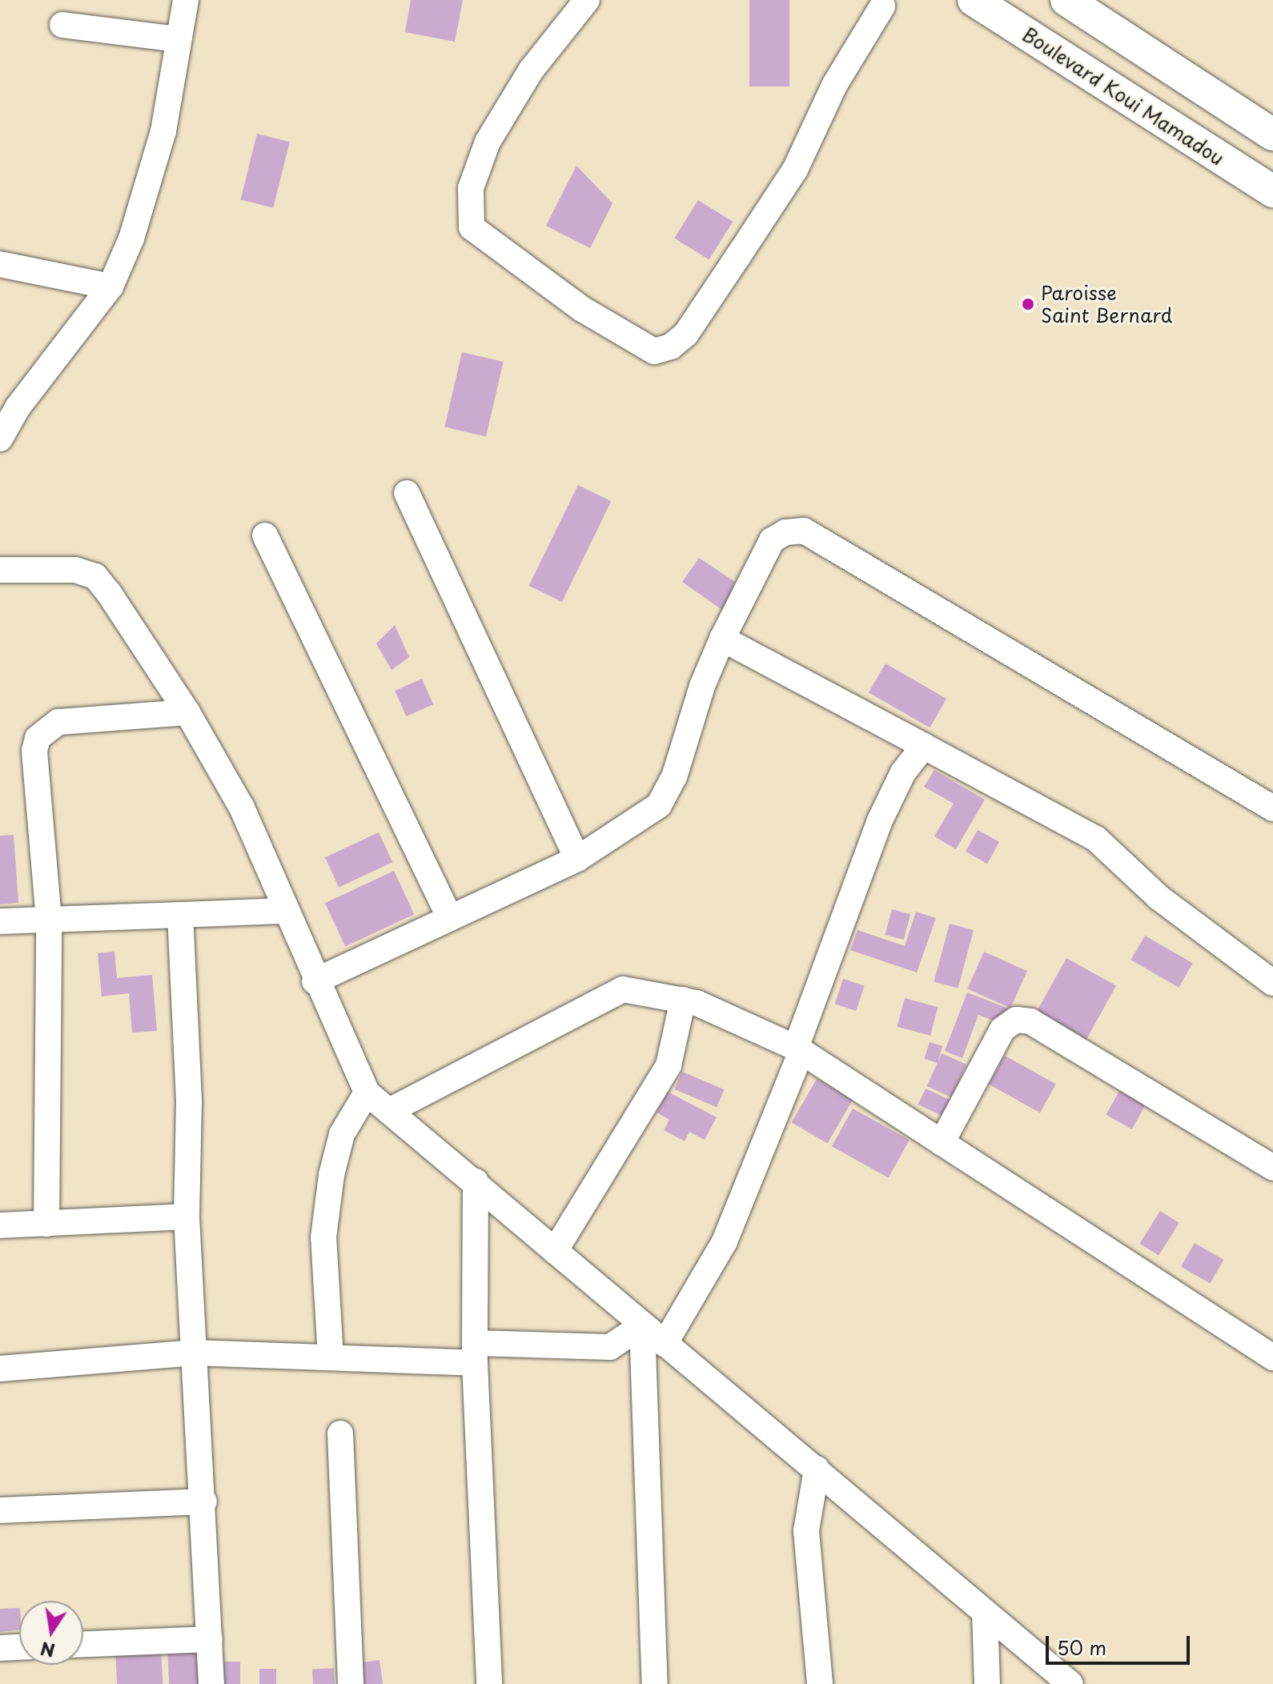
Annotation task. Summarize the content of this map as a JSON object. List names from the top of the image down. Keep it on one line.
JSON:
{"streets":{"main road":["Boulevard Koui Mamadou"]},"places":["Paroisse Saint Bernard"],"scale_bar":"50 m","north":"bottom"}
